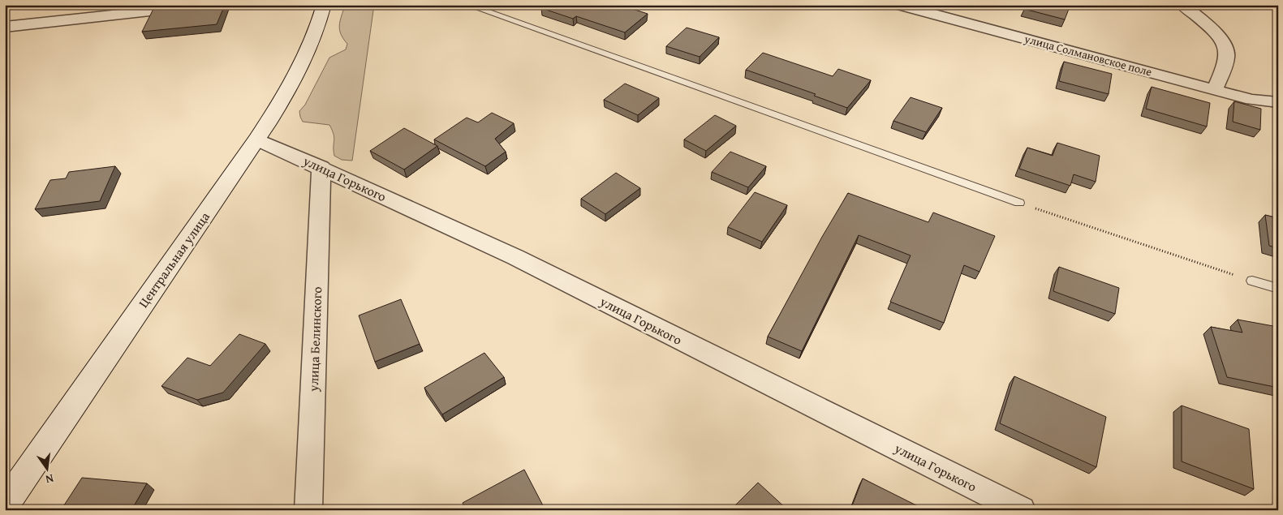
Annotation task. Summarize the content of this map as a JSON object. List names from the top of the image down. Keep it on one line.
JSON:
{"streets":{"street":["улица Солмановское поле","улица Горького","Центральная улица","улица Белинского"]},"crossings":[["улица Горького","Центральная улица"],["улица Горького","улица Белинского"]],"north":"bottom"}
